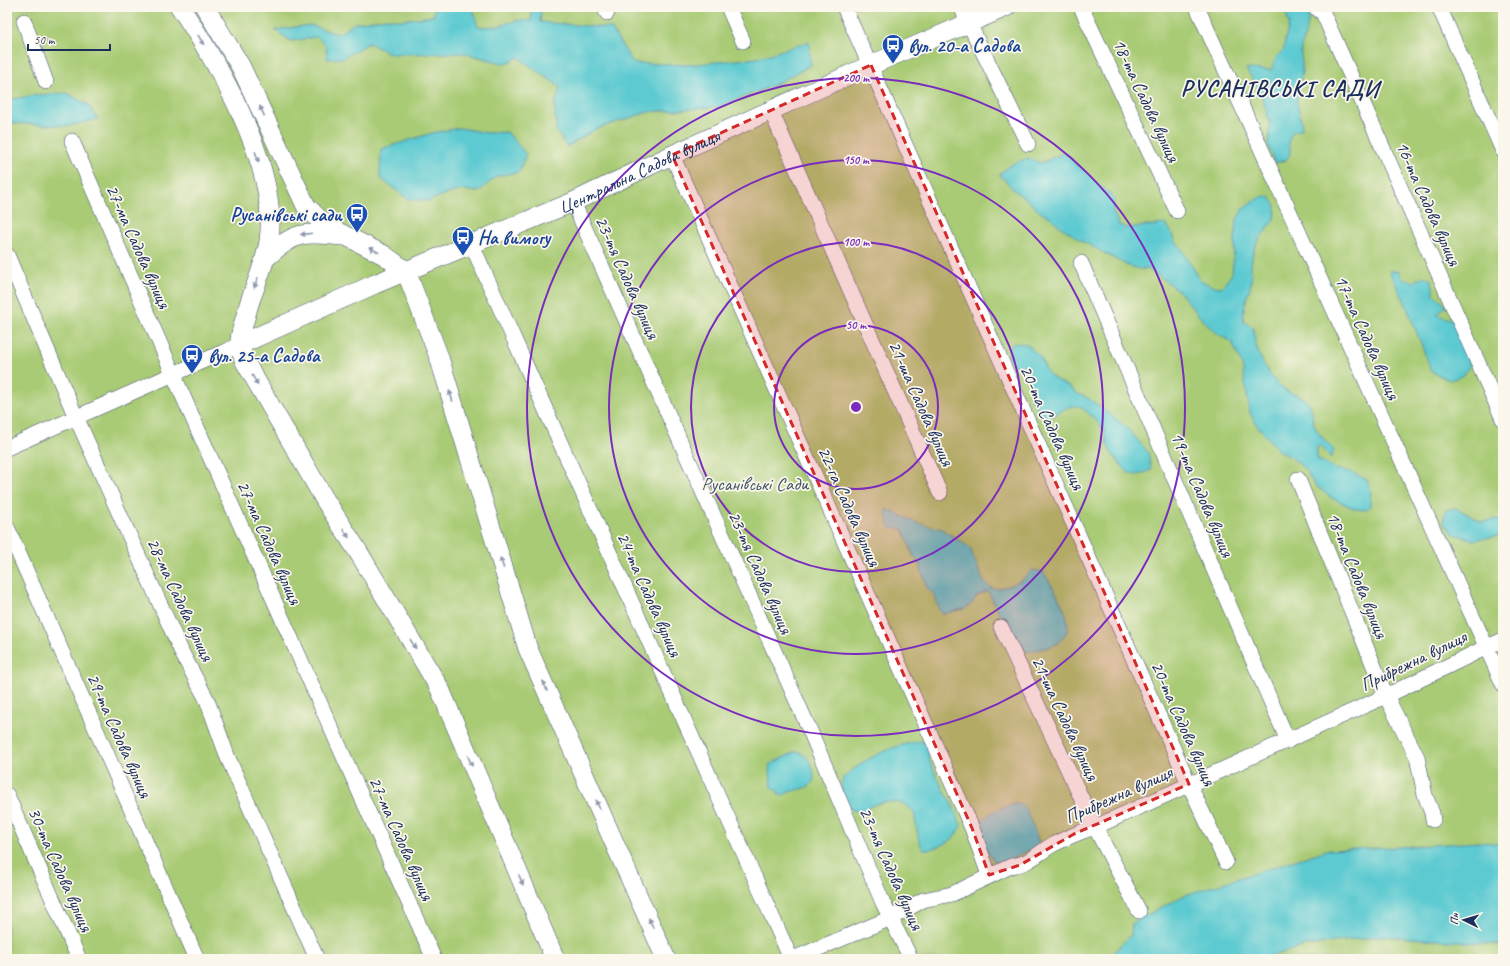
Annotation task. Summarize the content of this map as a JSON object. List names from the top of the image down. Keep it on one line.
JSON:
{"streets":{"main road":["Центральна Садова вулиця"],"street":["18-та Садова вулиця","16-та Садова вулиця","27-ма Садова вулиця","23-тя Садова вулиця","17-та Садова вулиця","21-ша Садова вулиця","20-та Садова вулиця","19-та Садова вулиця","22-га Садова вулиця","24-та Садова вулиця","28-ма Садова вулиця","Прибрежна вулиця","29-та Садова вулиця","30-та Садова вулиця"]},"crossings":[["18-та Садова вулиця","Прибрежна вулиця"],["Центральна Садова вулиця","27-ма Садова вулиця"],["Центральна Садова вулиця","23-тя Садова вулиця"],["Центральна Садова вулиця","21-ша Садова вулиця"],["Центральна Садова вулиця","20-та Садова вулиця"],["Центральна Садова вулиця","22-га Садова вулиця"],["Центральна Садова вулиця","24-та Садова вулиця"],["Центральна Садова вулиця","28-ма Садова вулиця"],["23-тя Садова вулиця","Прибрежна вулиця"],["17-та Садова вулиця","Прибрежна вулиця"],["21-ша Садова вулиця","Прибрежна вулиця"],["20-та Садова вулиця","Прибрежна вулиця"],["19-та Садова вулиця","Прибрежна вулиця"],["22-га Садова вулиця","Прибрежна вулиця"],["24-та Садова вулиця","Прибрежна вулиця"]],"districts":["РУСАНІВСЬКІ САДИ"],"parks":["Русанівські Сади"],"places":{"bus stop":["вул. 20-а Садова","Русанівські сади","На вимогу","вул. 25-а Садова"]},"scale_bar":"50 m","north":"left","rings":["200 m","150 m","100 m","50 m"]}
